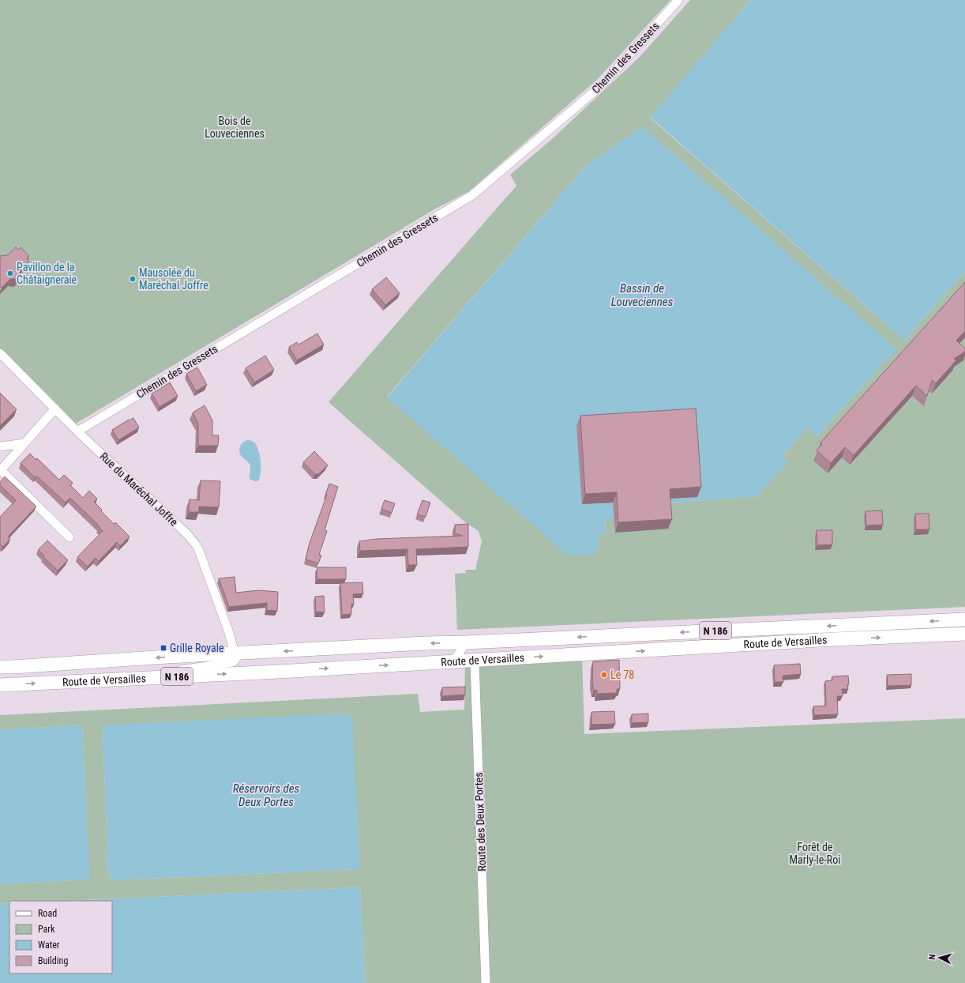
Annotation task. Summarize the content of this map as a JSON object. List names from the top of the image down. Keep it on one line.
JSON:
{"streets":{"main road":["N 186","Route de Versailles"],"street":["Chemin des Gressets","Rue du Maréchal Joffre","Route des Deux Portes"]},"crossings":[["Chemin des Gressets","Rue du Maréchal Joffre"],["Rue du Maréchal Joffre","Route de Versailles"],["Route de Versailles","Route des Deux Portes"]],"water":["Bassin de Louveciennes","Réservoirs des Deux Portes"],"parks":["Bois de Louveciennes","Forêt de Marly-le-Roi"],"places":{"other":["Pavillon de la Châtaigneraie","Mausolée du Maréchal Joffre","Le 78"],"transit":["Grille Royale"]},"legend":["Road","Park","Water","Building"],"north":"left"}
